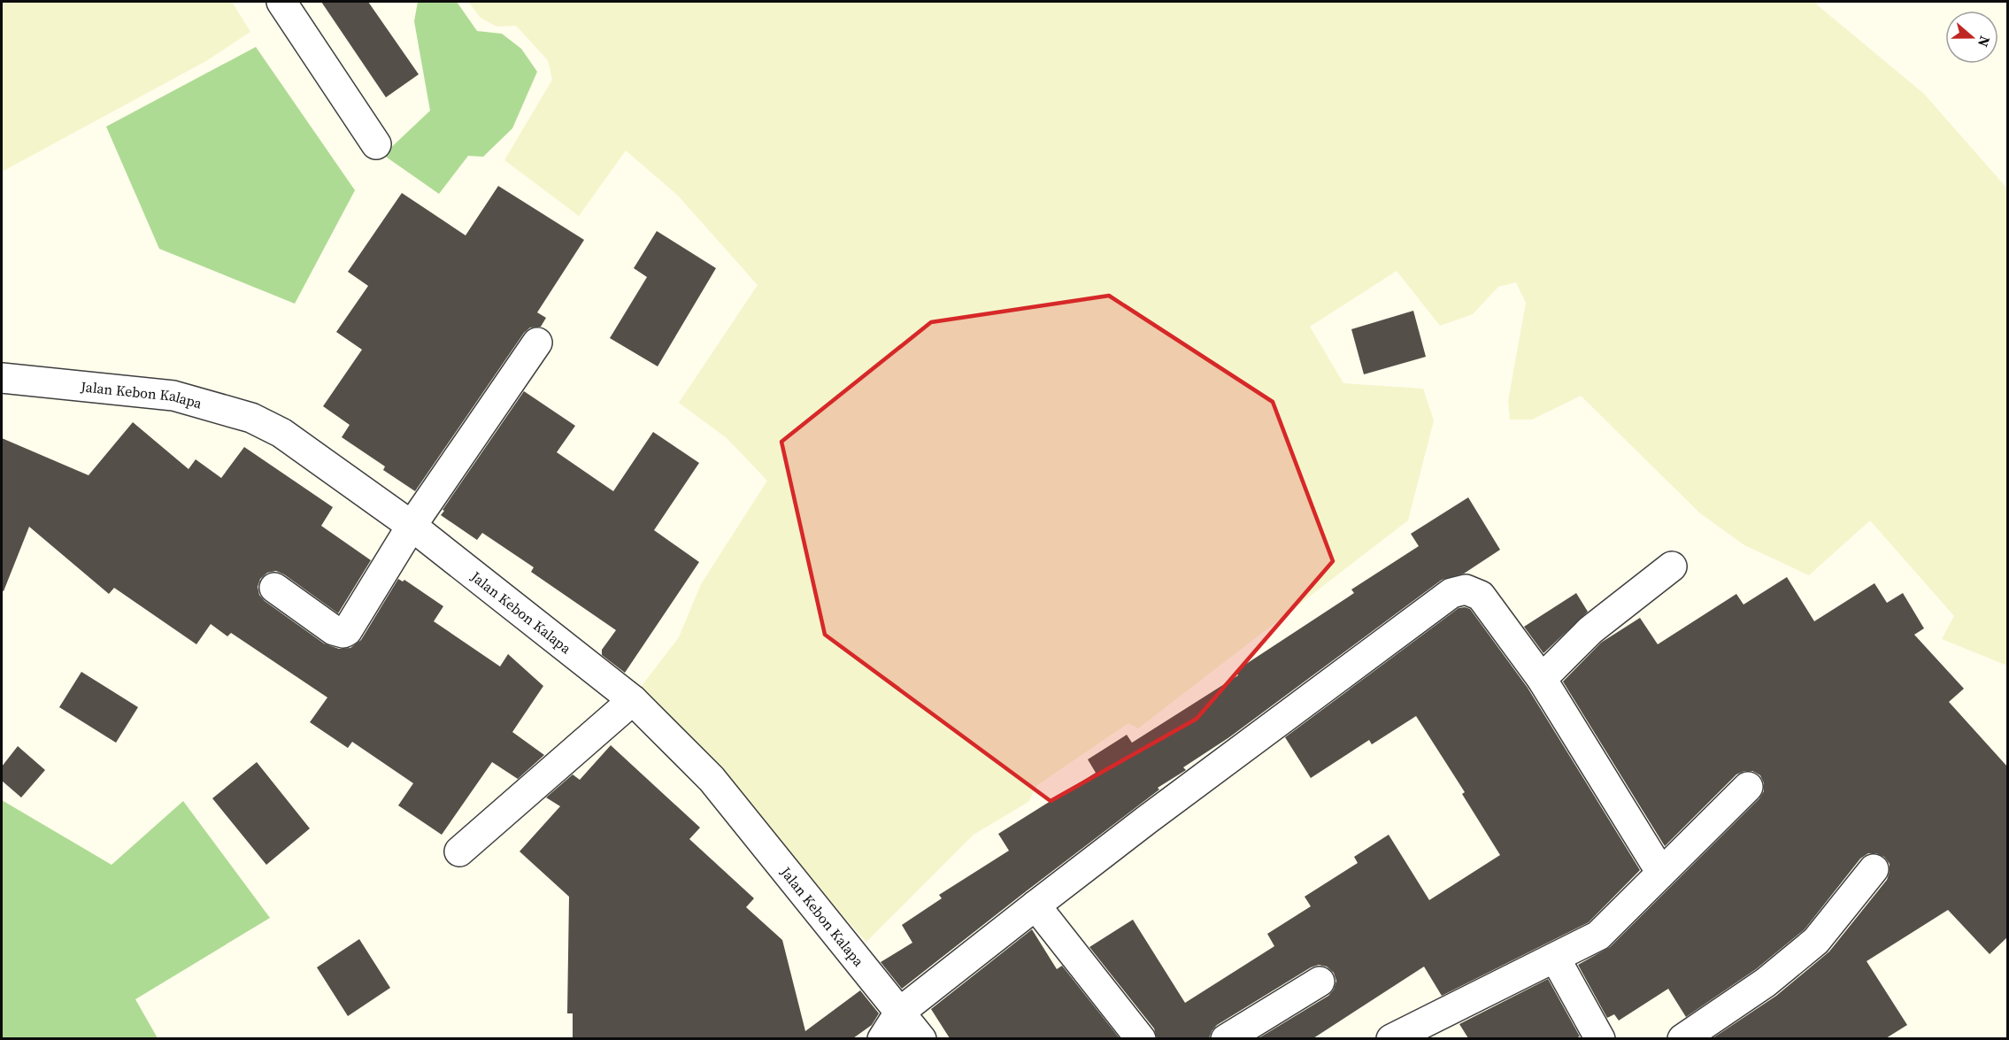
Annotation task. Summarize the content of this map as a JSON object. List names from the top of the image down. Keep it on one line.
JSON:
{"streets":{"street":["Jalan Kebon Kalapa"]},"north":"right"}
